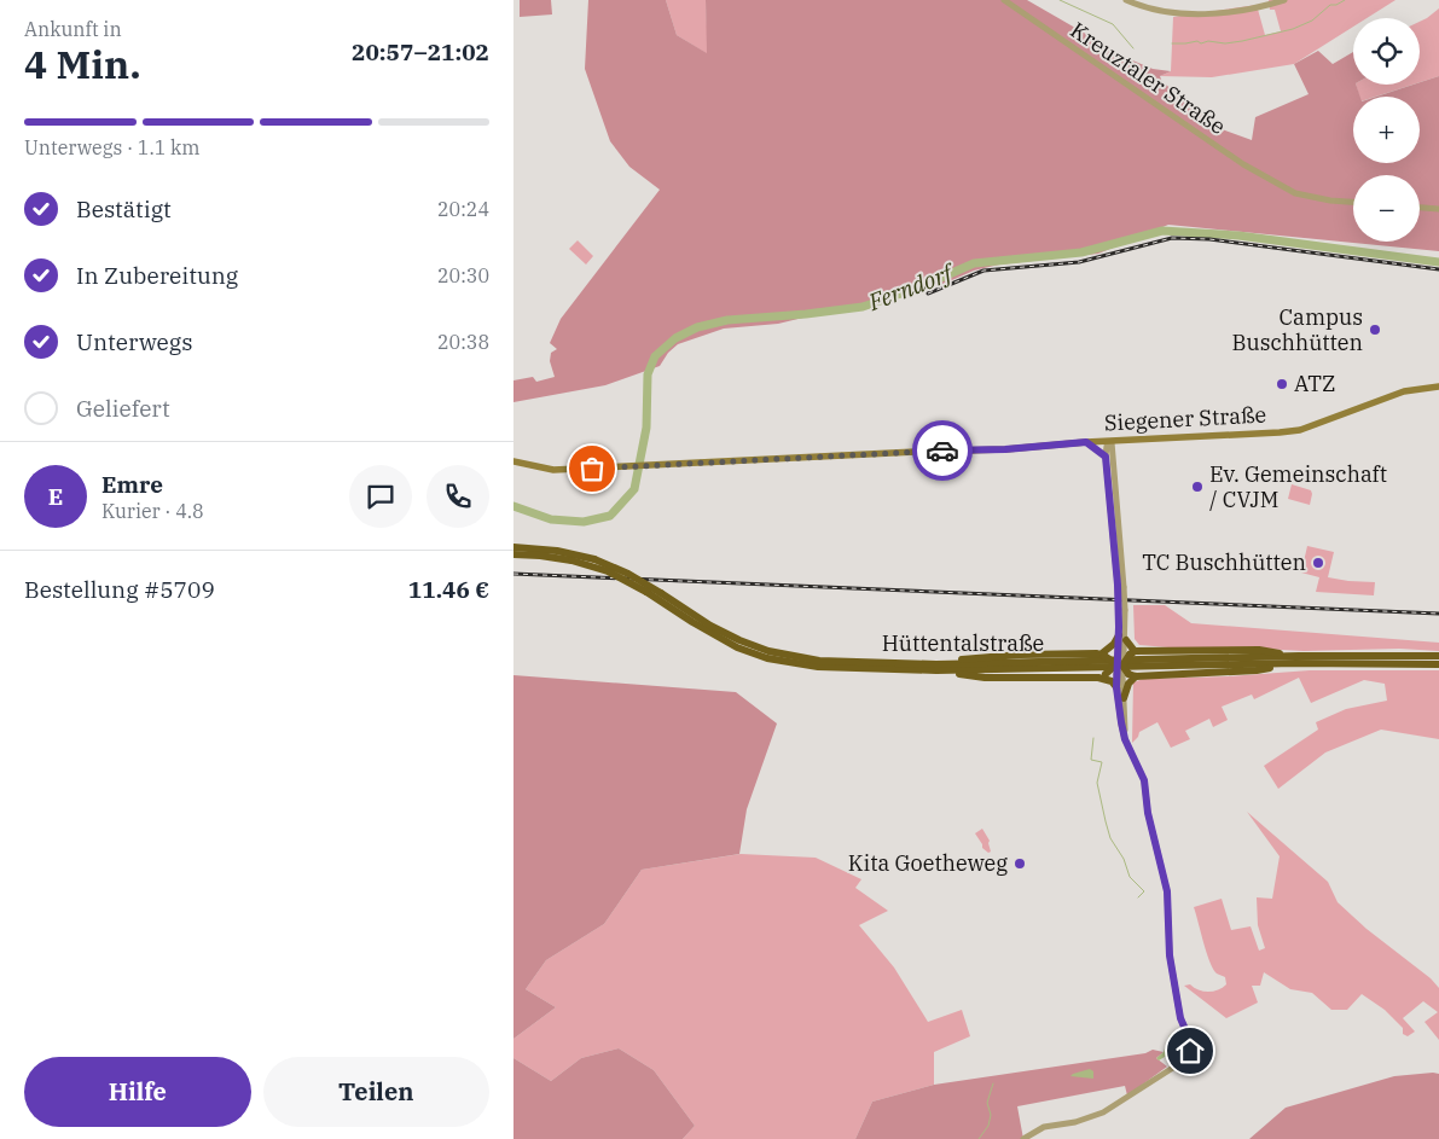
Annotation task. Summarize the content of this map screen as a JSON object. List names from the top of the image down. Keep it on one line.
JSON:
{"streets":{"highway":["Hüttentalstraße"],"main road":["Siegener Straße"],"street":["Kreuztaler Straße"]},"water":["Ferndorf"],"places":["Campus Buschhütten","ATZ","Ev. Gemeinschaft / CVJM","TC Buschhütten","Kita Goetheweg"],"page":{"heading":["4 Min.","Ankunft in","20:57–21:02"],"panel":["Emre","Kurier · 4.8","Bestellung #5709","11.46 €"],"map_buttons":["+","−"],"bar":"Unterwegs · 1.1 km","list":[["Bestätigt","20:24"],["In Zubereitung","20:30"],["Unterwegs","20:38"],"Geliefert"],"round":"E","buttons":["Hilfe","Teilen"]}}
